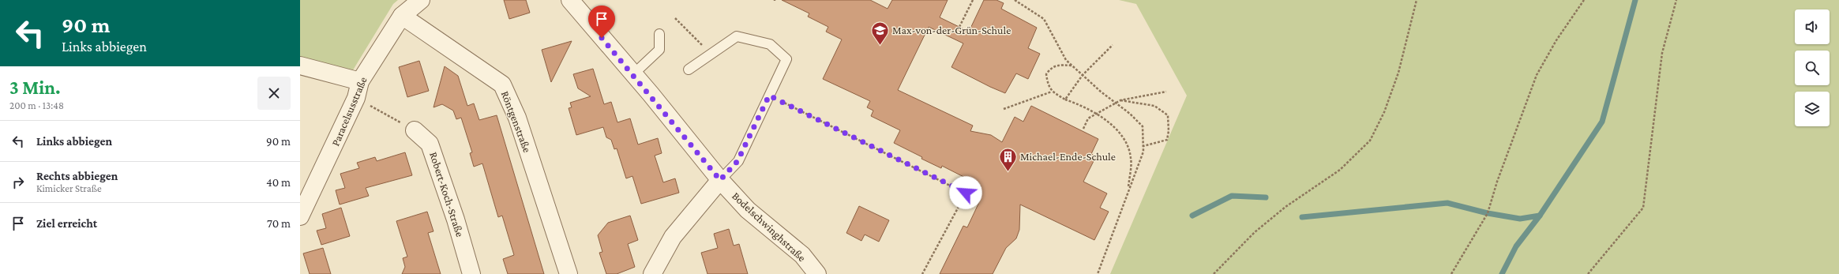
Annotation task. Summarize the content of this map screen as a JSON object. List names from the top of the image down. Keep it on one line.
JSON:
{"streets":{"street":["Paracelsusstraße","Röntgenstraße","Robert-Koch-Straße","Bodelschwinghstraße"]},"crossings":[["Paracelsusstraße","Röntgenstraße"]],"places":{"school or university":["Max-von-der-Grün-Schule"],"building":["Michael-Ende-Schule"]},"page":{"turn":["90 m","Links abbiegen"],"heading":["3 Min.","200 m · 13:48"],"list":[{"name":"Links abbiegen","value":"90 m"},{"name":"Rechts abbiegen","note":"Kimicker Straße","value":"40 m"},{"name":"Ziel erreicht","value":"70 m"}]}}
